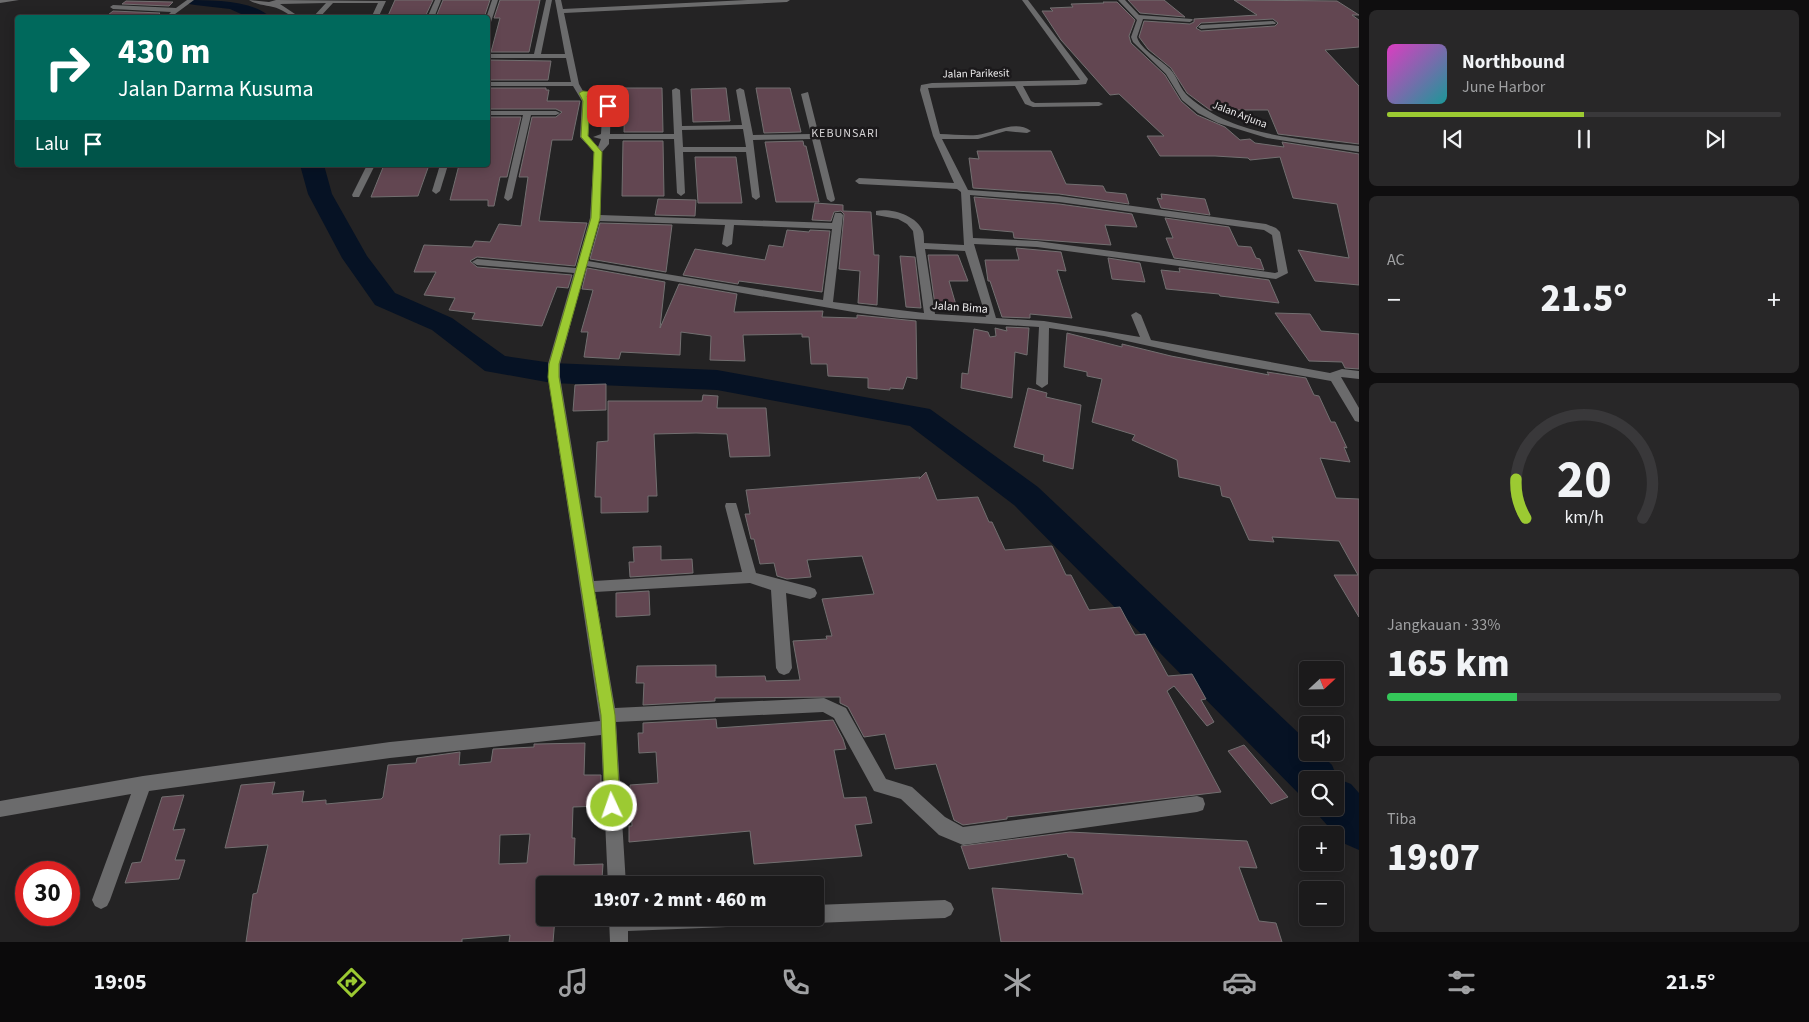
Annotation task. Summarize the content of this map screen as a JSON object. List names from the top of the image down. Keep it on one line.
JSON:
{"streets":{"street":["Jalan Parikesit","Jalan Arjuna","Jalan Bima"]},"crossings":[["Jalan Parikesit","Jalan Bima"]],"districts":["KEBUNSARI"],"north":"right","page":{"turn":["430 m","Jalan Darma Kusuma"],"song":["Northbound","June Harbor"],"then":"Lalu","tile":["AC",["Jangkauan · 33%","165 km"],["Tiba","19:07"]],"heat":["−","21.5°","+"],"map_buttons":["+","−"],"limit":"30","trip":"19:07 · 2 mnt · 460 m","tabs":["19:05","21.5°"],"gauge":["20","km/h"]}}
